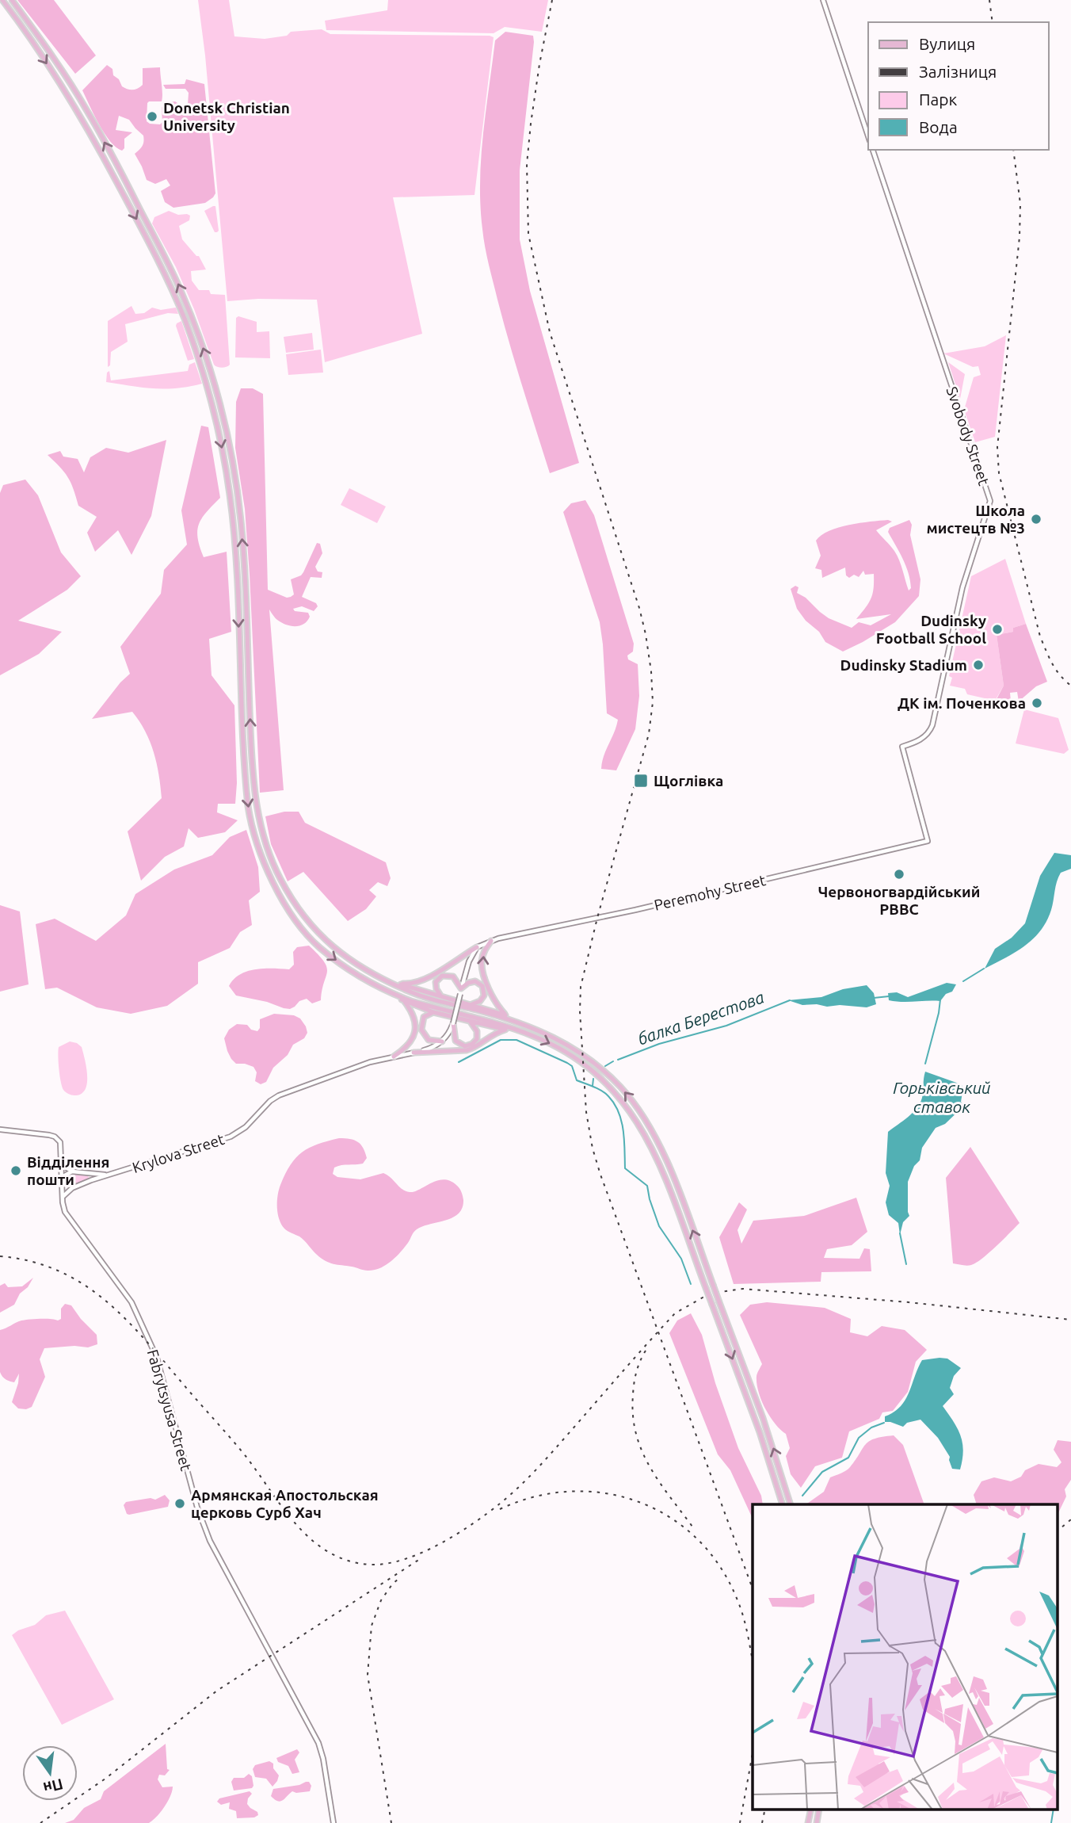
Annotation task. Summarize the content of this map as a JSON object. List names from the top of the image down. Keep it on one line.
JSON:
{"streets":{"main road":["Svobody Street","Peremohy Street","Krylova Street","Fabrytsyusa Street"]},"crossings":[["Svobody Street","Peremohy Street"]],"water":["балка Берестова","Горьківський ставок"],"places":{"other":["Donetsk Christian University","Школа мистецтв №3","Dudinsky Football School","Dudinsky Stadium","ДК ім. Поченкова","Червоногвардійський РВВС","Відділення пошти","Армянская Апостольская церковь Сурб Хач"],"transit":["Щоглівка"]},"legend":["Вулиця","Залізниця","Парк","Вода"],"north":"bottom"}
